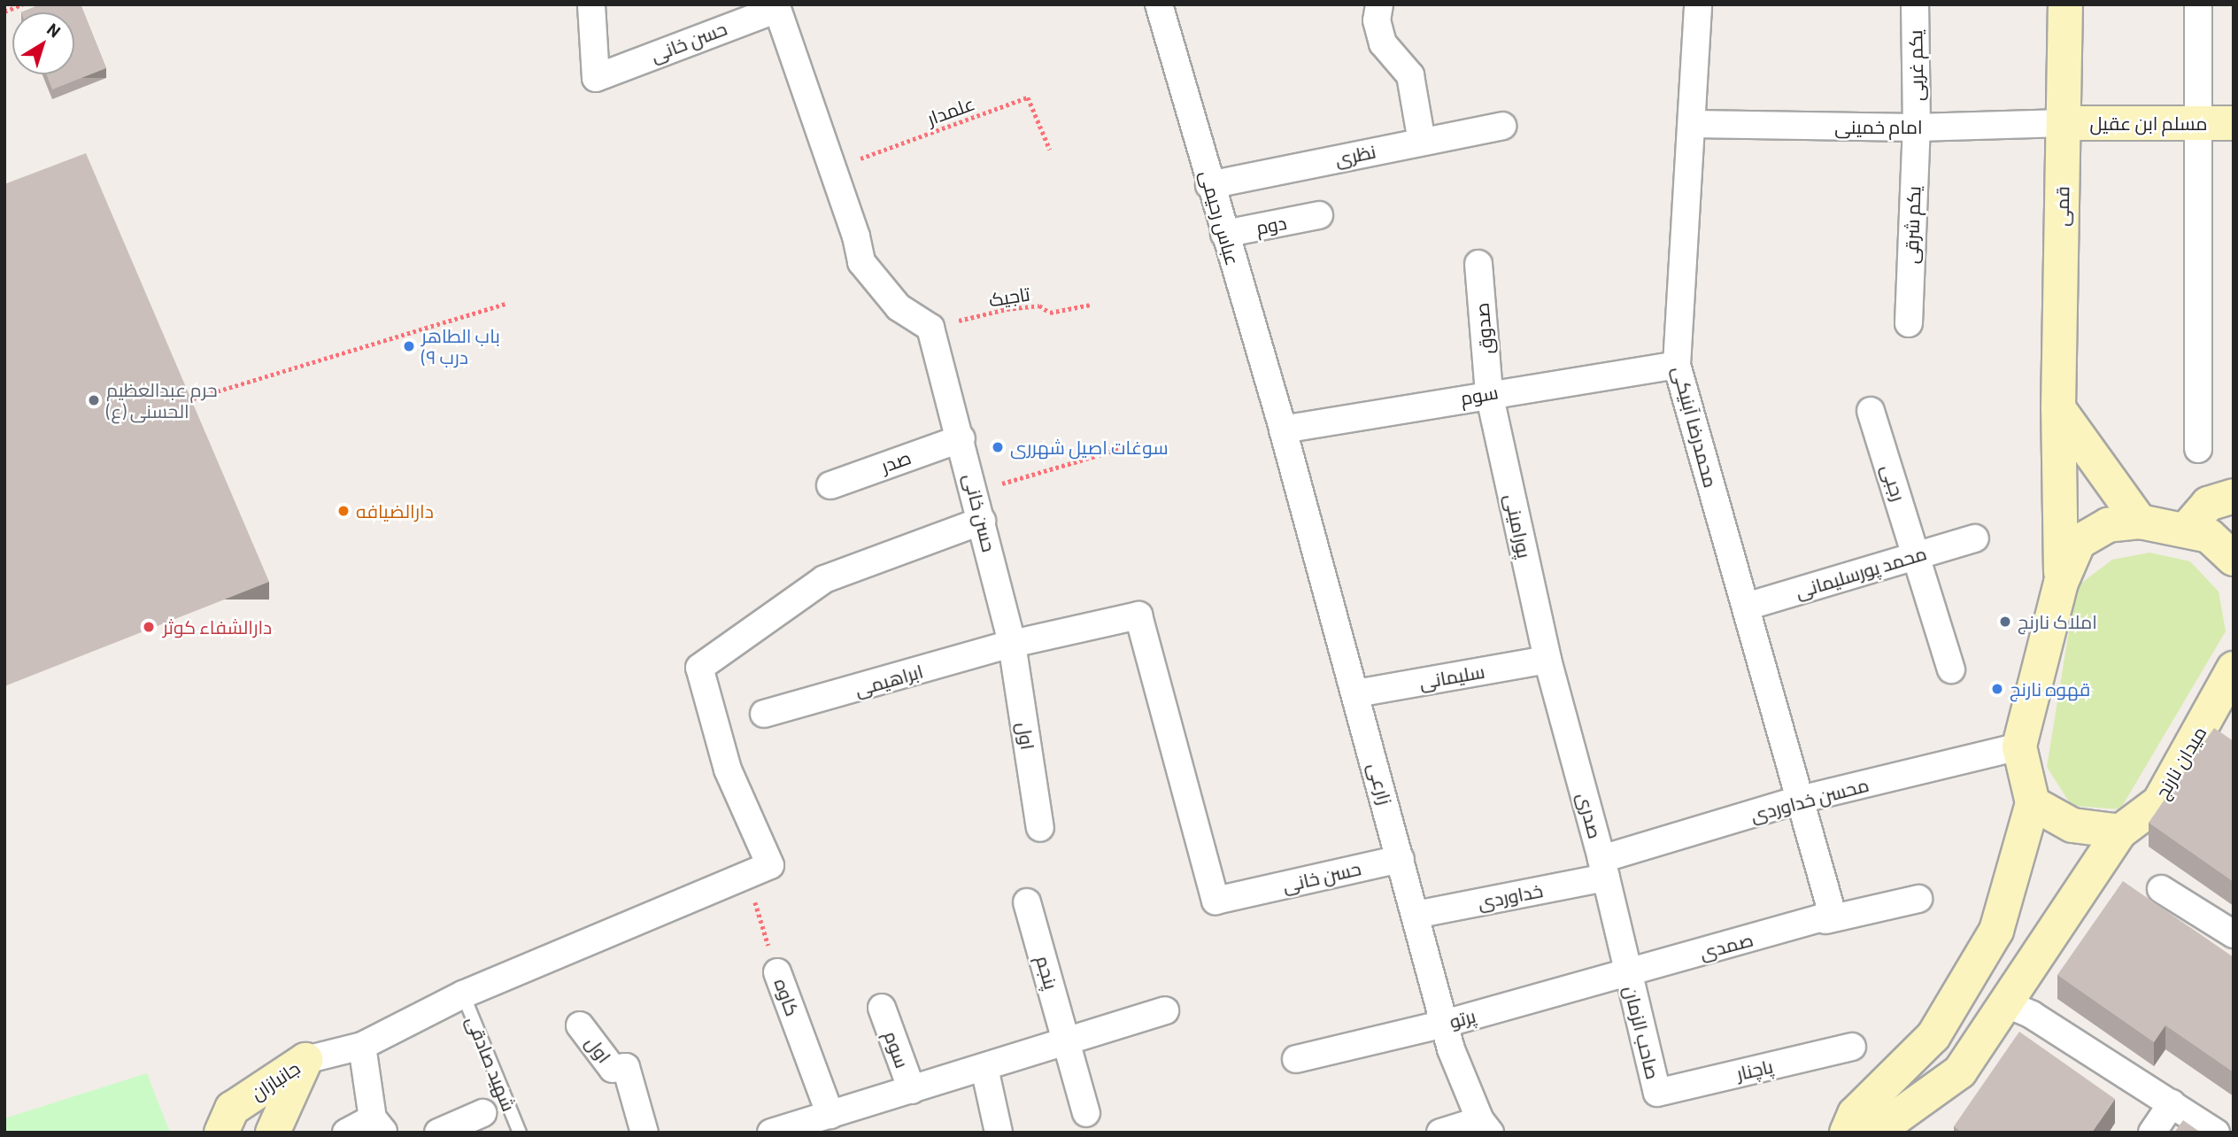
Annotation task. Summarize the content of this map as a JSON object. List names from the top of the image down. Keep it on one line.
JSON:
{"streets":{"street":["حسن خانی","یکم غربی","مسلم ابن عقیل","امام خمینی","نظری","قمی","عباس رحیمی","دوم","یکم شرقی","صدوق","سوم","محمدرضا آبنیکی","صدر","رجبی","پورامینی","محمد پورسلیمانی","سلیمانی","ابراهیمی","اول","میدان نارنج","زارعی","محسن خداوردی","صدری","خداوردی","صمدی","پنجم","کاوه","پرتو","صاحب الزمان","پاچنار","جانبازان"],"lane":["شهید صادقی"],"path":["علمدار","تاجیک"]},"crossings":[["حسن خانی","علمدار"],["حسن خانی","تاجیک"],["حسن خانی","صدر"],["حسن خانی","ابراهیمی"],["حسن خانی","اول"],["حسن خانی","زارعی"],["یکم غربی","امام خمینی"],["یکم غربی","یکم شرقی"],["مسلم ابن عقیل","امام خمینی"],["مسلم ابن عقیل","قمی"],["امام خمینی","قمی"],["امام خمینی","یکم شرقی"],["امام خمینی","محمدرضا آبنیکی"],["نظری","عباس رحیمی"],["عباس رحیمی","دوم"],["عباس رحیمی","سوم"],["عباس رحیمی","زارعی"],["صدوق","سوم"],["صدوق","پورامینی"],["سوم","محمدرضا آبنیکی"],["سوم","پورامینی"],["سوم","زارعی"],["محمدرضا آبنیکی","محمد پورسلیمانی"],["محمدرضا آبنیکی","محسن خداوردی"],["رجبی","محمد پورسلیمانی"],["پورامینی","سلیمانی"],["پورامینی","صدری"],["سلیمانی","زارعی"],["سلیمانی","صدری"],["ابراهیمی","اول"],["زارعی","خداوردی"],["زارعی","پرتو"],["محسن خداوردی","صدری"],["محسن خداوردی","خداوردی"],["صدری","خداوردی"],["صدری","صمدی"],["صدری","پرتو"],["صدری","صاحب الزمان"],["صمدی","پرتو"],["صمدی","صاحب الزمان"],["پرتو","صاحب الزمان"],["صاحب الزمان","پاچنار"]],"places":["باب الطاهر (درب ۹","حرم عبدالعظیم الحسنی (ع)","سوغات اصیل شهرری","دارالضیافه","املاک نارنج","دارالشفاء کوثر","قهوه نارنج"],"north":"top right"}
